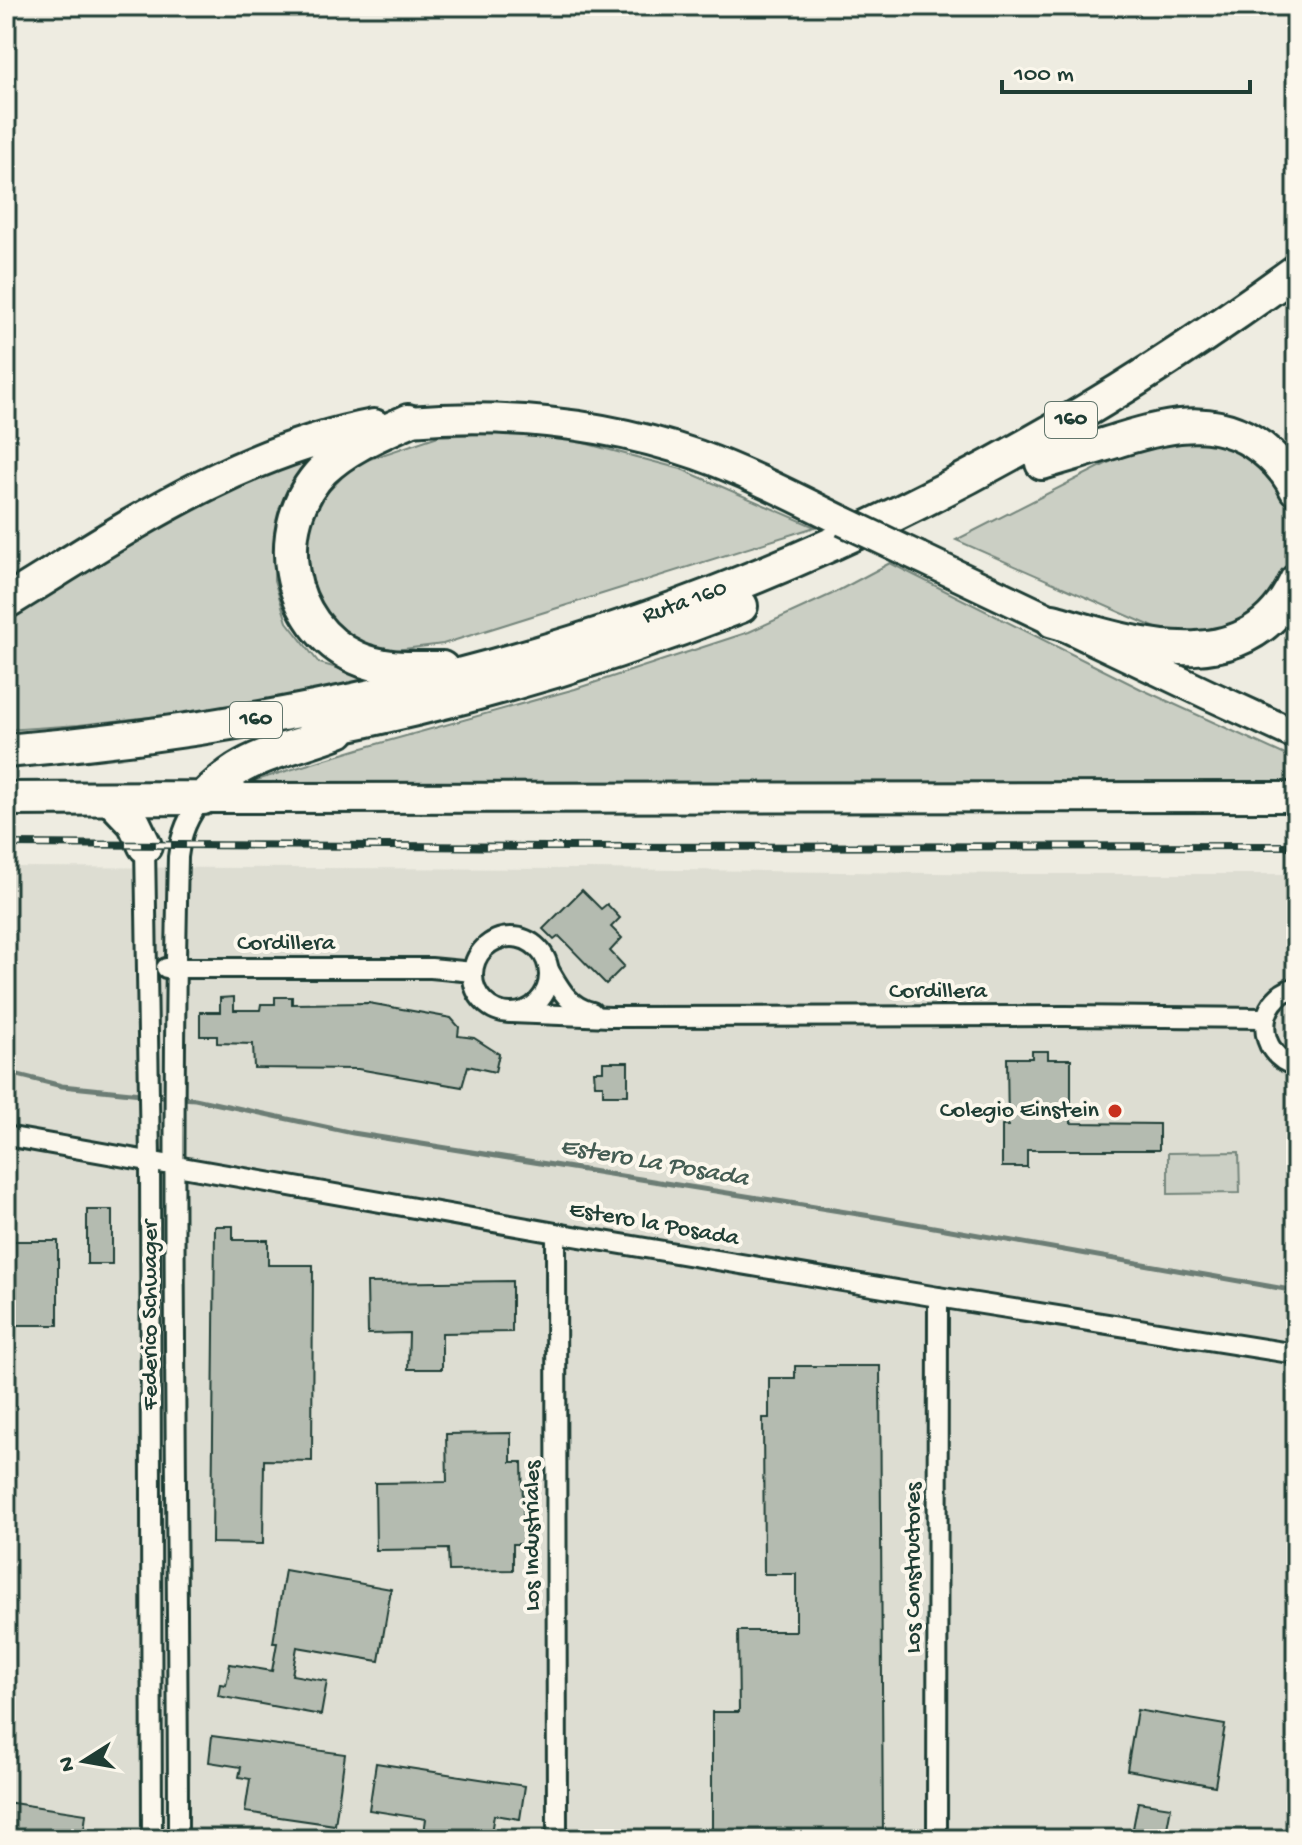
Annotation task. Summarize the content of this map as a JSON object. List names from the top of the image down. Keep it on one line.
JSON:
{"streets":{"highway":["160","Ruta 160"],"street":["Cordillera","Estero la Posada","Federico Schwager","Los Industriales","Los Constructores"]},"crossings":[["Cordillera","Federico Schwager"],["Estero la Posada","Federico Schwager"],["Estero la Posada","Los Industriales"],["Estero la Posada","Los Constructores"]],"water":["Estero La Posada"],"places":["Colegio Einstein"],"scale_bar":"100 m","north":"left"}
